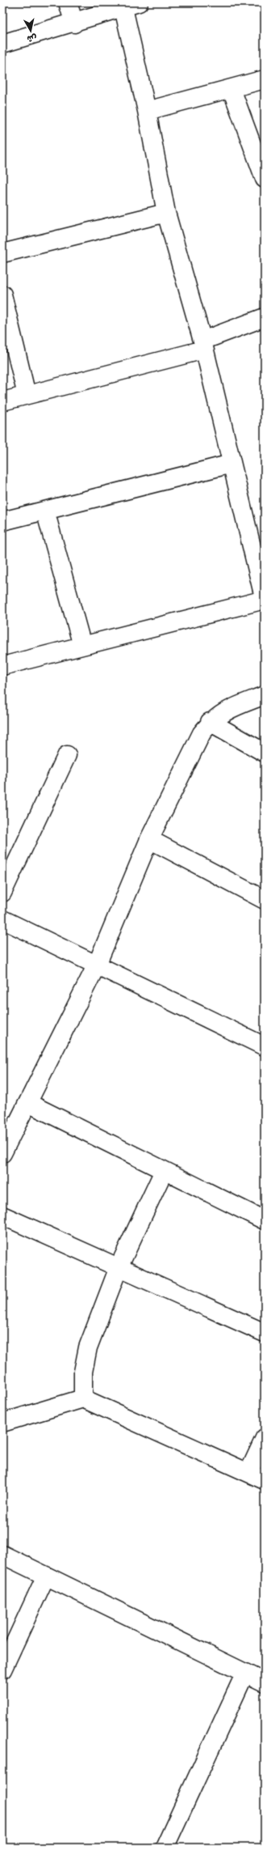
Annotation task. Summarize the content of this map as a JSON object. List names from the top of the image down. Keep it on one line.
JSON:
{"north":"bottom"}
